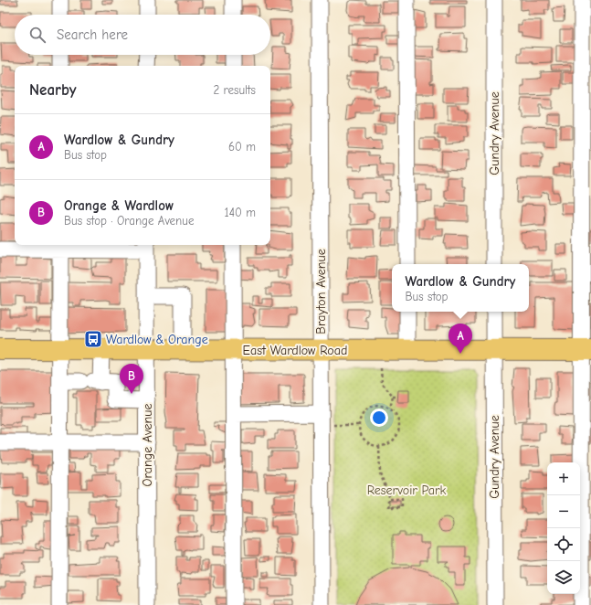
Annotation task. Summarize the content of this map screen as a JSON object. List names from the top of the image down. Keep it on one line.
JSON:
{"streets":{"main road":["East Wardlow Road"],"street":["Gundry Avenue","Brayton Avenue","Orange Avenue"]},"crossings":[["Gundry Avenue","East Wardlow Road"],["Brayton Avenue","East Wardlow Road"],["East Wardlow Road","Orange Avenue"]],"parks":["Reservoir Park"],"places":{"bus stop":["Wardlow & Orange"]},"page":{"search":"Search here","heading":["Nearby","2 results"],"list":[{"mark":"A","name":"Wardlow & Gundry","note":"Bus stop","value":"60 m"},{"mark":"B","name":"Orange & Wardlow","note":"Bus stop · Orange Avenue","value":"140 m"}],"popup":["Wardlow & Gundry","Bus stop"],"pins":["A","B"],"map_buttons":["+","−"]}}
